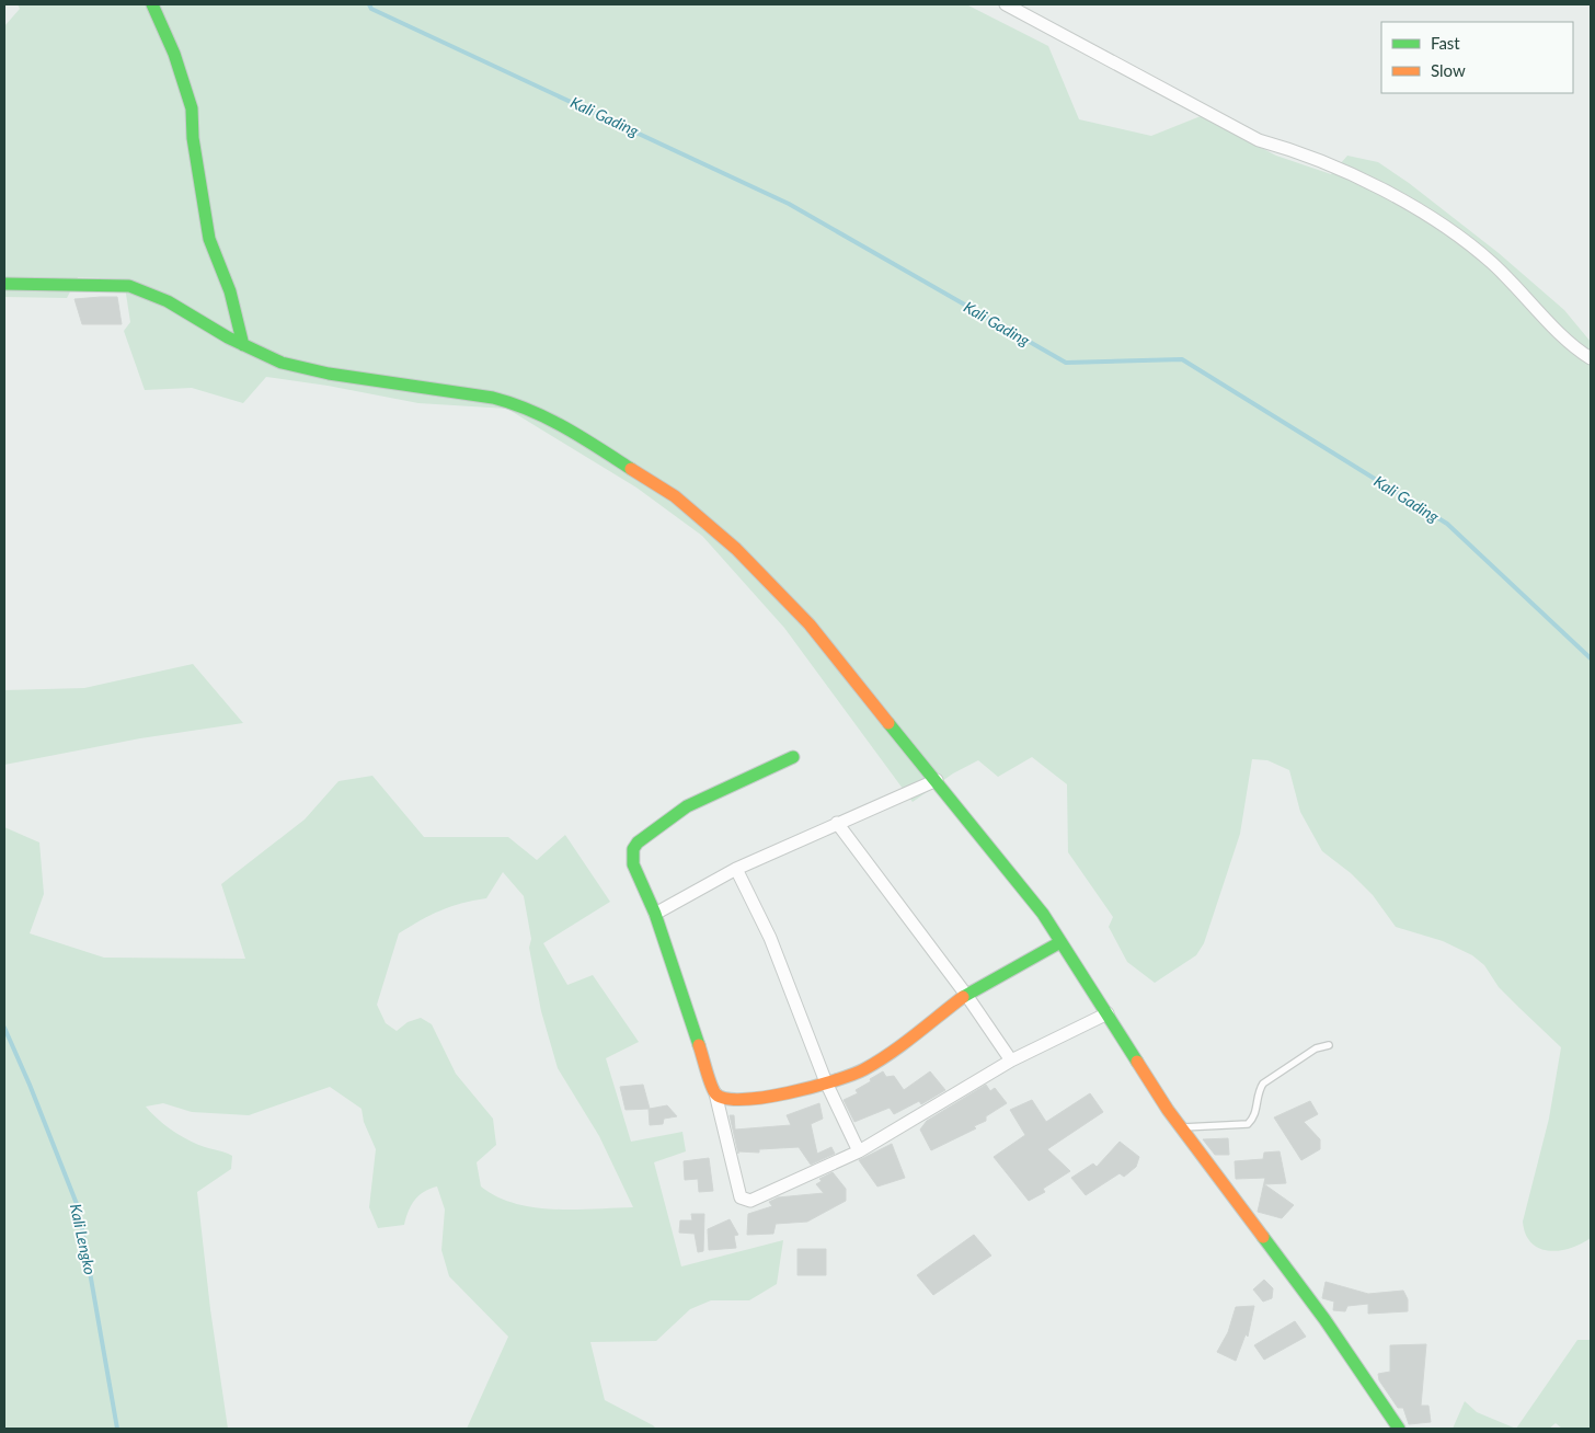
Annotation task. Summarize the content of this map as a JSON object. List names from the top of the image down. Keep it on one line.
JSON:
{"water":["Kali Gading","Kali Lengko"],"legend":["Fast","Slow"]}
